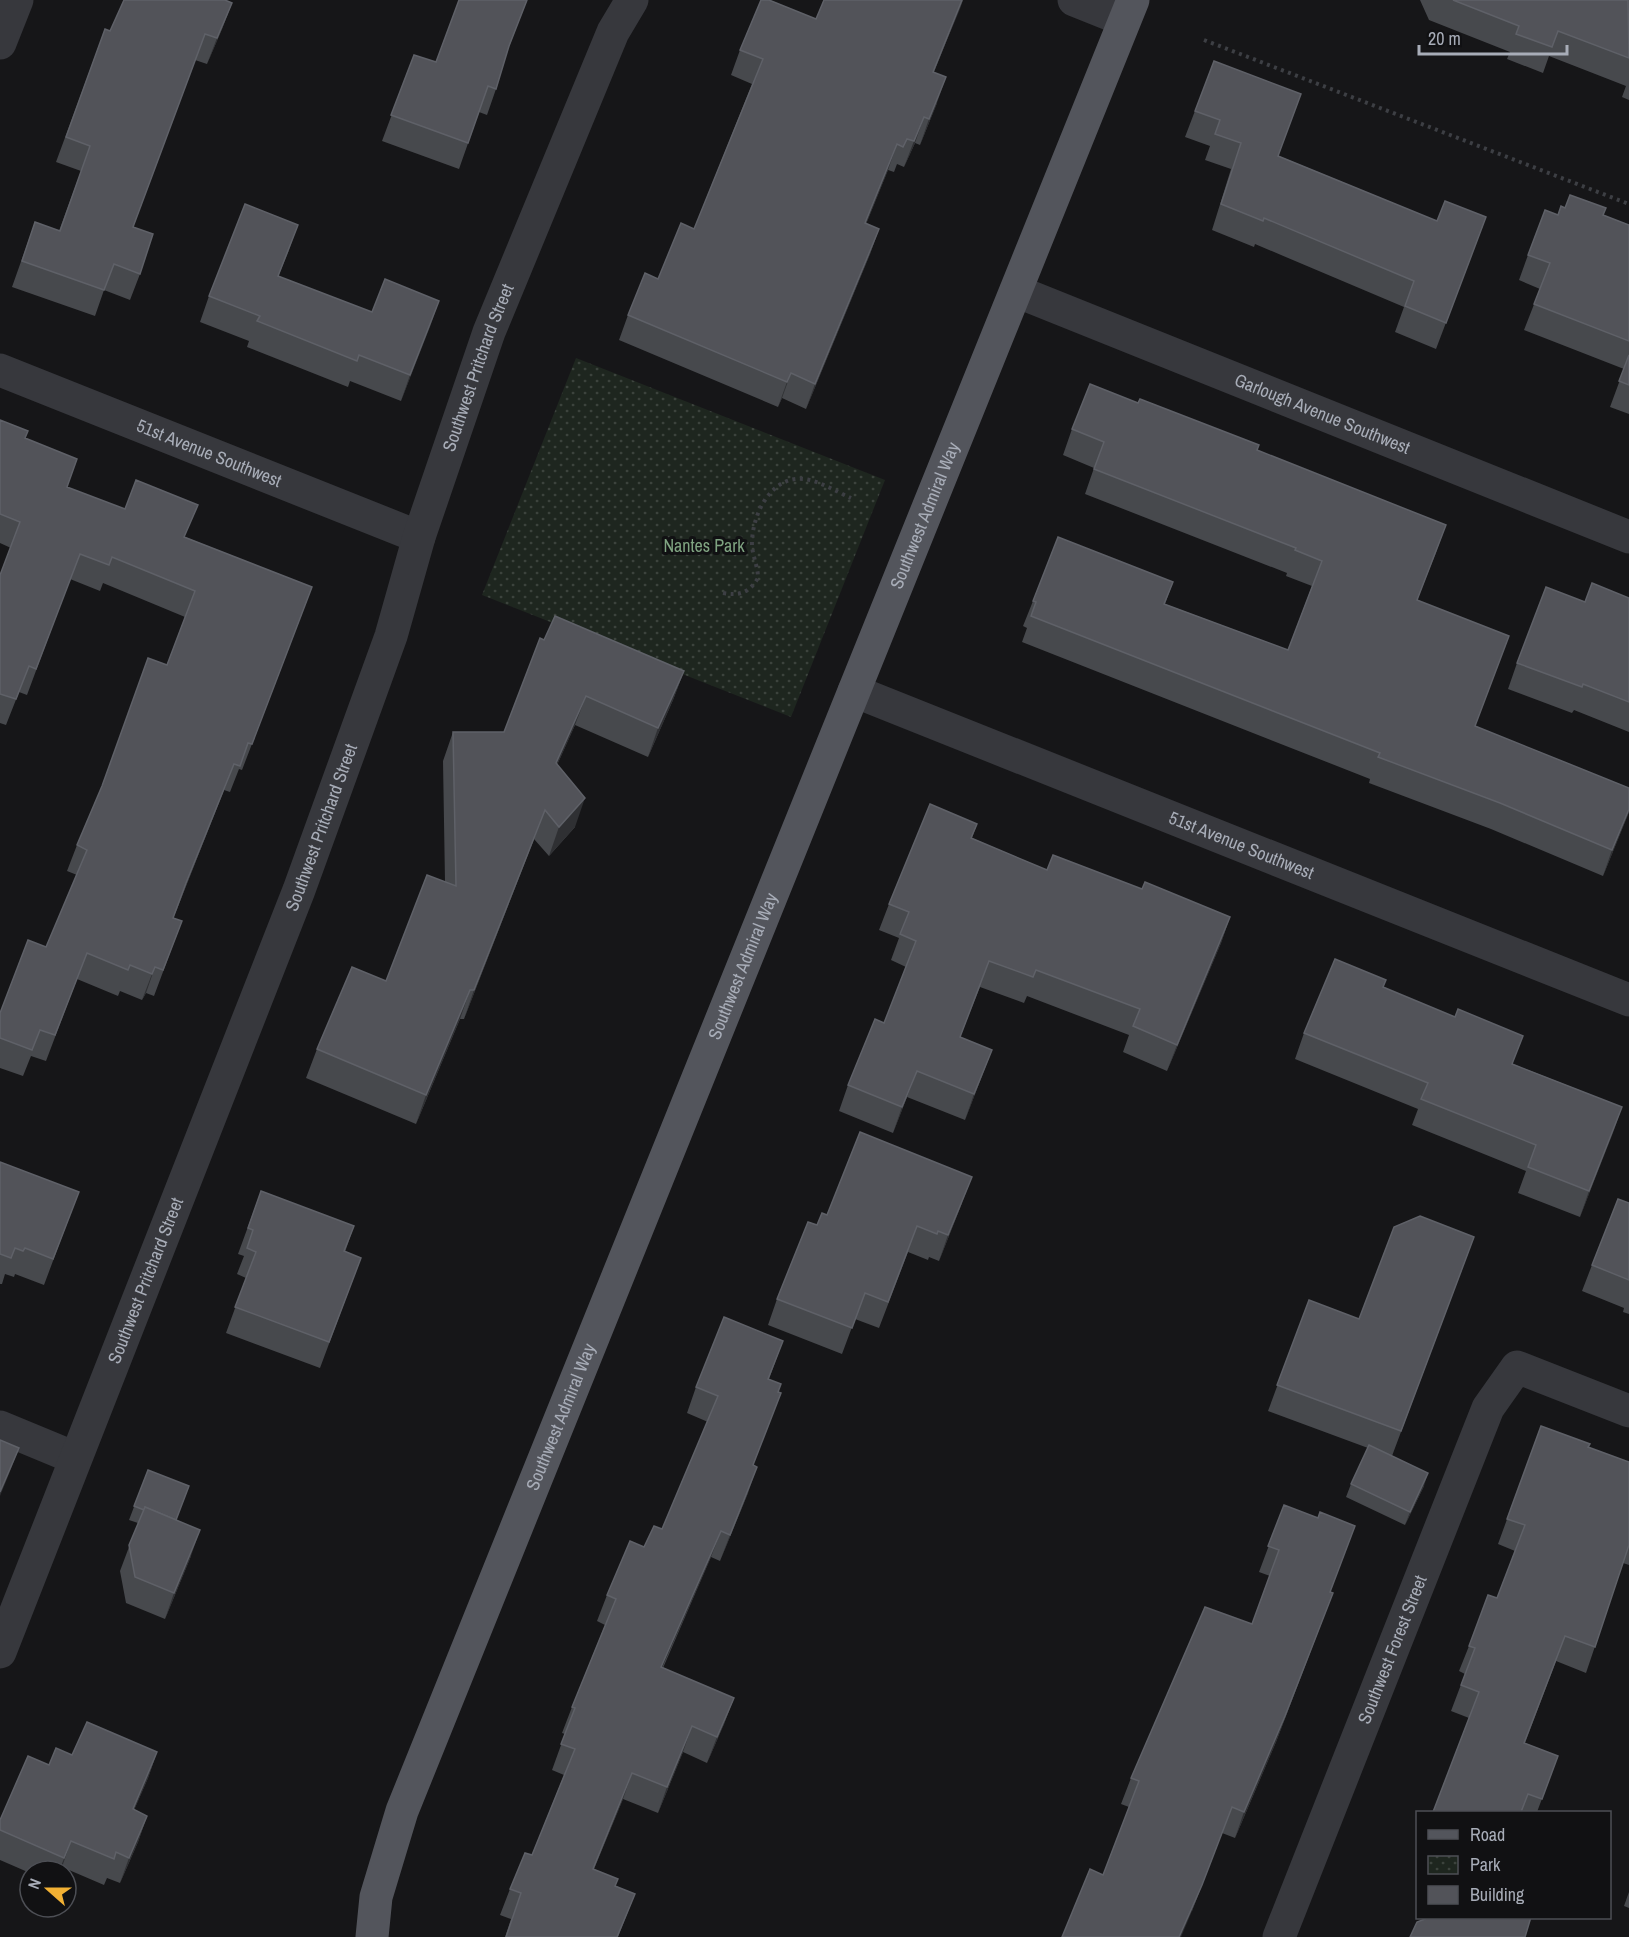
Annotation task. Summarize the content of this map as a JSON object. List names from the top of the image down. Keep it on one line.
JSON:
{"streets":{"main road":["Southwest Admiral Way"],"street":["Southwest Pritchard Street","Garlough Avenue Southwest","51st Avenue Southwest","Southwest Forest Street"]},"crossings":[["Southwest Pritchard Street","51st Avenue Southwest"],["Garlough Avenue Southwest","Southwest Admiral Way"],["51st Avenue Southwest","Southwest Admiral Way"]],"parks":["Nantes Park"],"legend":["Road","Park","Building"],"scale_bar":"20 m","north":"left"}
